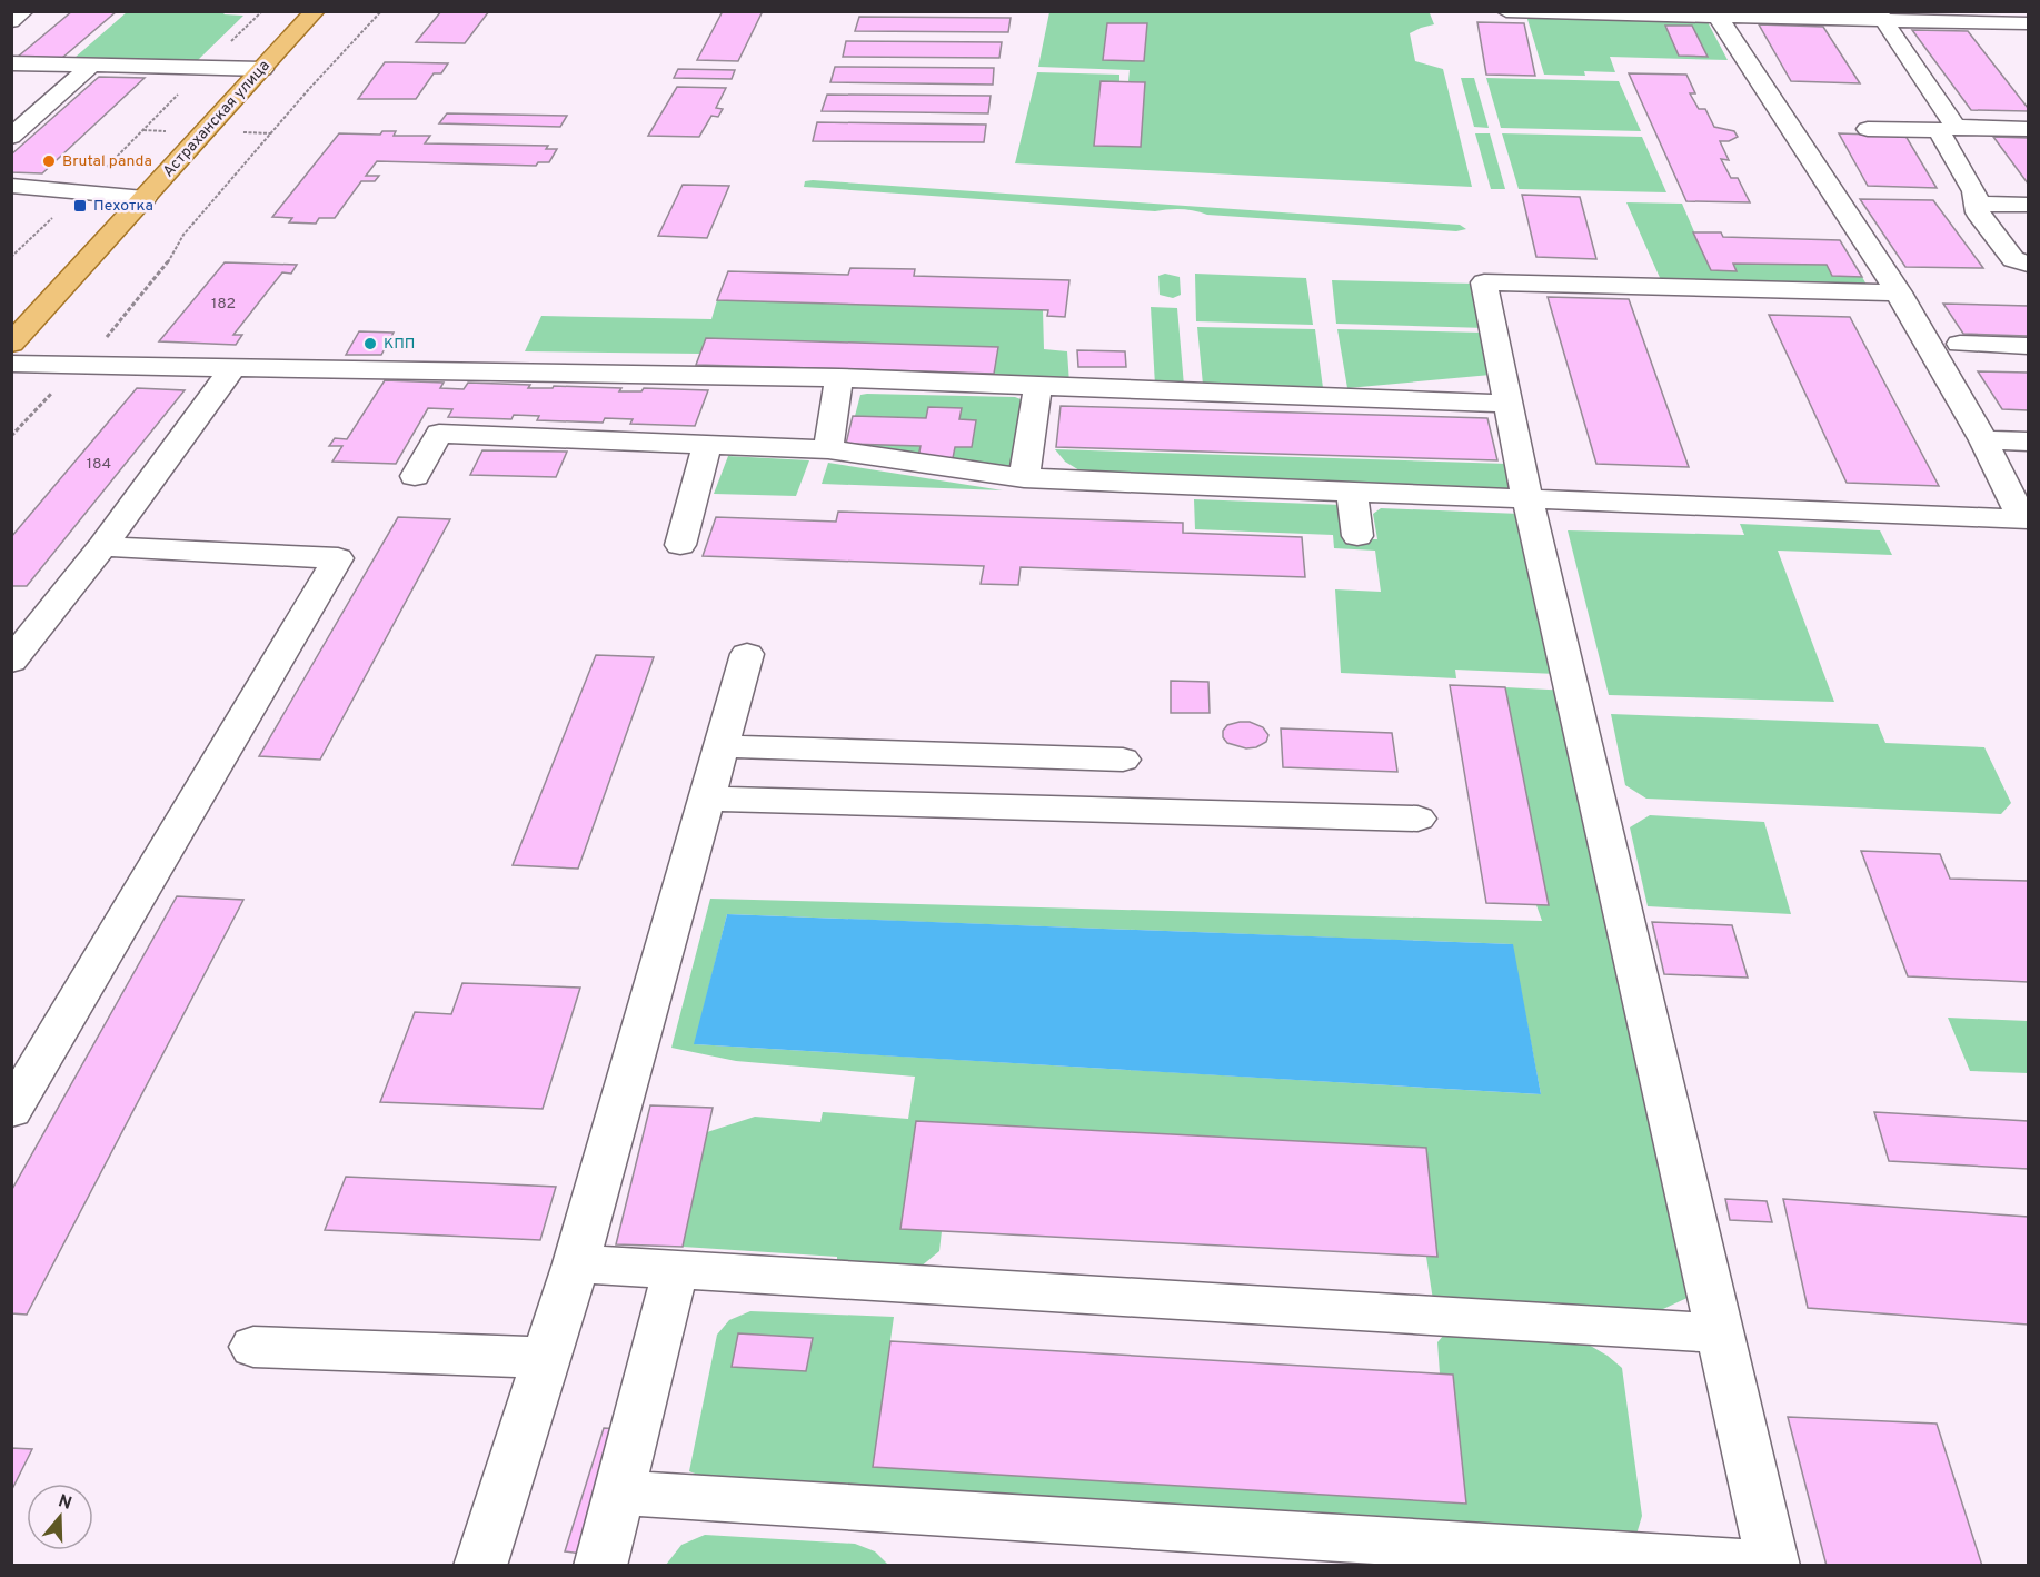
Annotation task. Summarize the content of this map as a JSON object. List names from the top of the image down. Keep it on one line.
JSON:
{"streets":{"main road":["Астраханская улица"]},"places":{"other":["Brutal panda","КПП"],"transit":["Пехотка"]},"house_numbers":["182","184"],"north":"top"}
